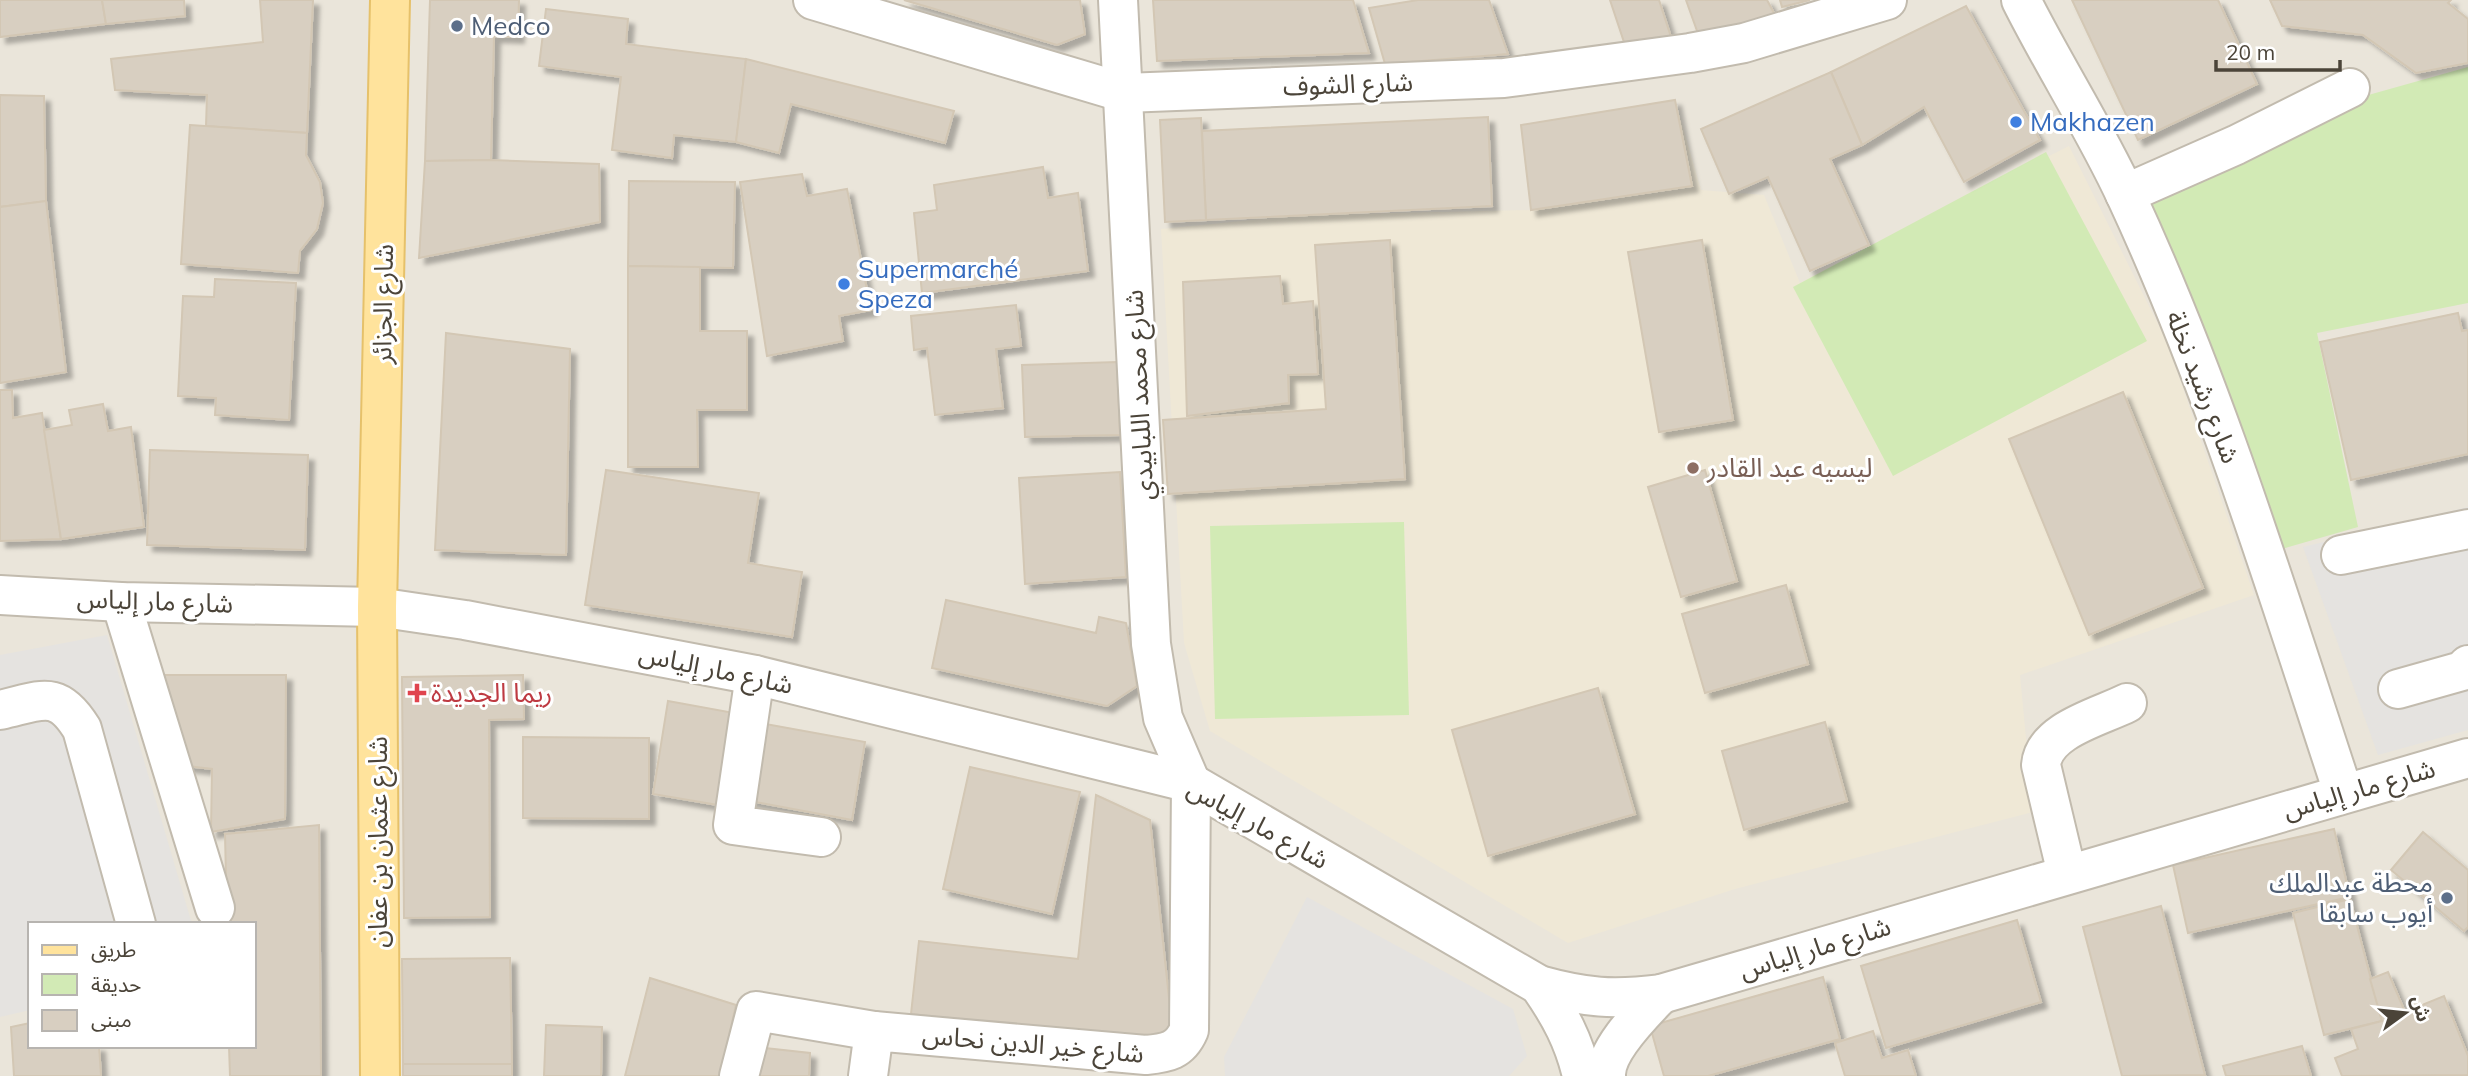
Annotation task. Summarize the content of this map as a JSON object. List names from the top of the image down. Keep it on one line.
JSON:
{"streets":{"main road":["شارع الجزائر","شارع عثمان بن عفان"],"street":["شارع الشوف","شارع رشيد نخلة","شارع محمد اللبابيدي","شارع مار إلياس","شارع خير الدين نحاس"]},"crossings":[["شارع الشوف","شارع محمد اللبابيدي"],["شارع الجزائر","شارع مار إلياس"],["شارع الجزائر","شارع عثمان بن عفان"],["شارع رشيد نخلة","شارع مار إلياس"],["شارع محمد اللبابيدي","شارع مار إلياس"],["شارع محمد اللبابيدي","شارع خير الدين نحاس"],["شارع مار إلياس","شارع عثمان بن عفان"],["شارع مار إلياس","شارع خير الدين نحاس"]],"places":{"other":["Medco","Makhazen","Supermarché Speza","لیسیه عبد القادر","محطة عبدالملك أيوب سابقا"],"health":["ريما الجديدة"]},"legend":["طريق","حديقة","مبنى"],"scale_bar":"20 m","north":"right"}
